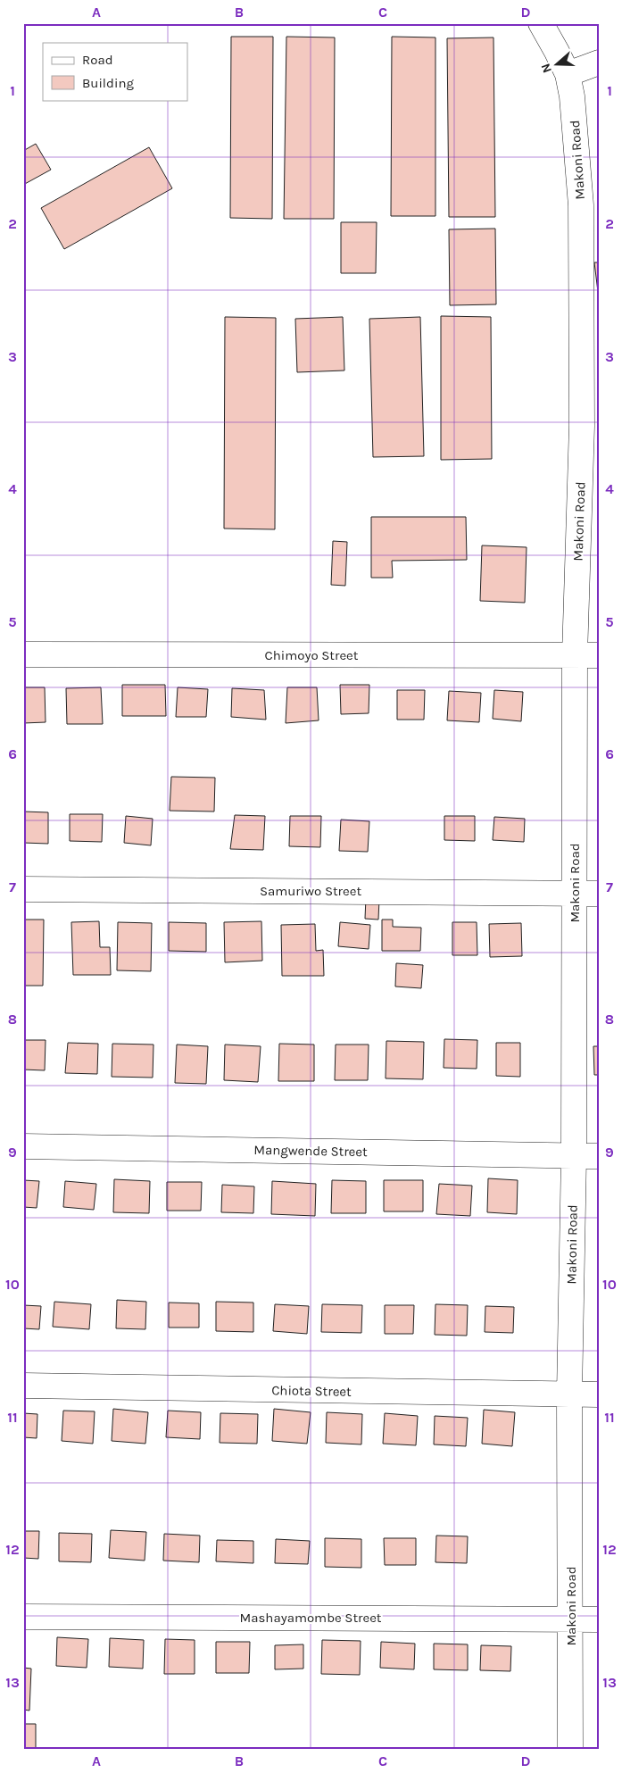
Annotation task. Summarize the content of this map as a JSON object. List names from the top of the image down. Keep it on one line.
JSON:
{"streets":{"street":["Makoni Road","Chimoyo Street","Samuriwo Street","Mangwende Street","Chiota Street","Mashayamombe Street"]},"crossings":[["Makoni Road","Chimoyo Street"],["Makoni Road","Samuriwo Street"],["Makoni Road","Mangwende Street"],["Makoni Road","Chiota Street"],["Makoni Road","Mashayamombe Street"]],"legend":["Road","Building"],"north":"left","grid":{"columns":["A","B","C","D"],"rows":["1","2","3","4","5","6","7","8","9","10","11","12","13"]}}
